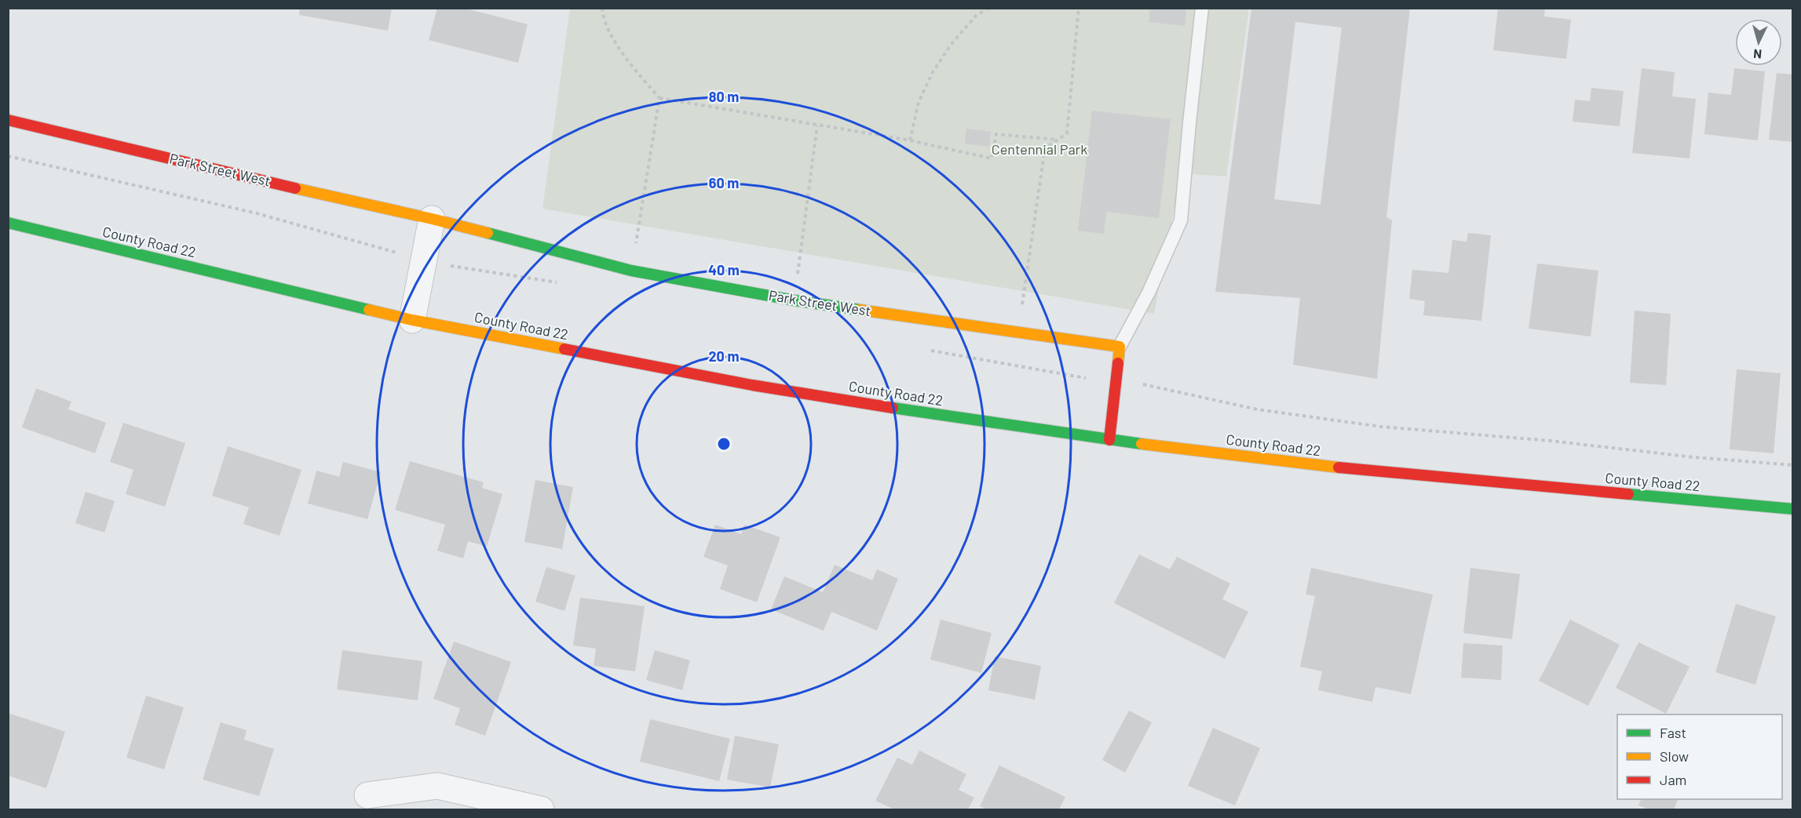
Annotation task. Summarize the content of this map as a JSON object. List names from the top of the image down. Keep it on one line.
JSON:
{"streets":{"main road":["Park Street West","County Road 22"]},"parks":["Centennial Park"],"legend":["Fast","Slow","Jam"],"north":"bottom","rings":["80 m","60 m","40 m","20 m"]}
